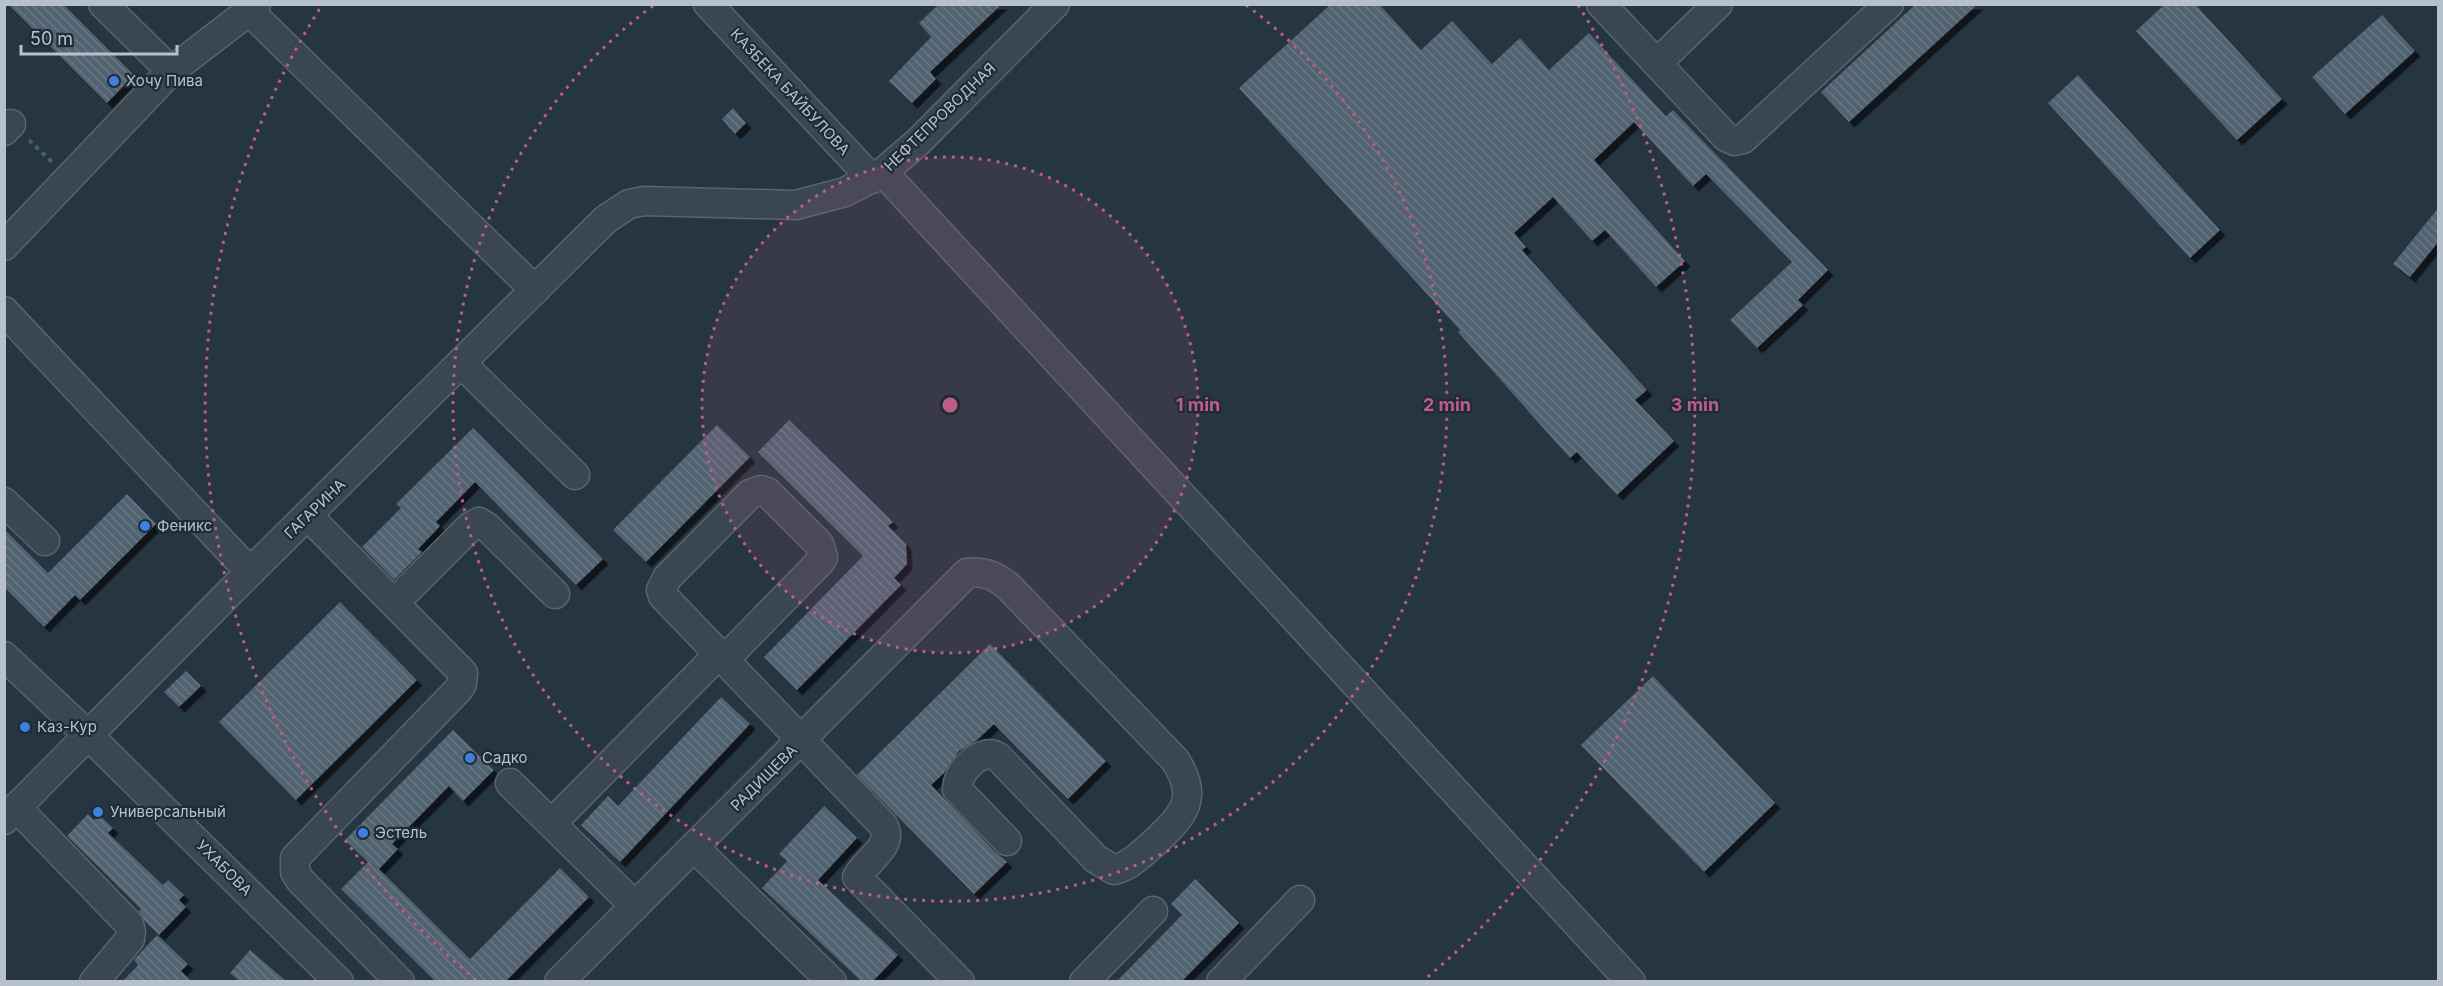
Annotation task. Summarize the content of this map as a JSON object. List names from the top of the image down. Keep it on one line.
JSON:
{"streets":{"street":["КАЗБЕКА БАЙБУЛОВА","НЕФТЕПРОВОДНАЯ","ГАГАРИНА","РАДИЩЕВА","УХАБОВА"]},"crossings":[["КАЗБЕКА БАЙБУЛОВА","НЕФТЕПРОВОДНАЯ"],["НЕФТЕПРОВОДНАЯ","ГАГАРИНА"],["ГАГАРИНА","УХАБОВА"]],"places":["Хочу Пива","Феникс","Каз-Кур","Садко","Универсальный","Эстель"],"scale_bar":"50 m","rings":["1 min","2 min","3 min"]}
